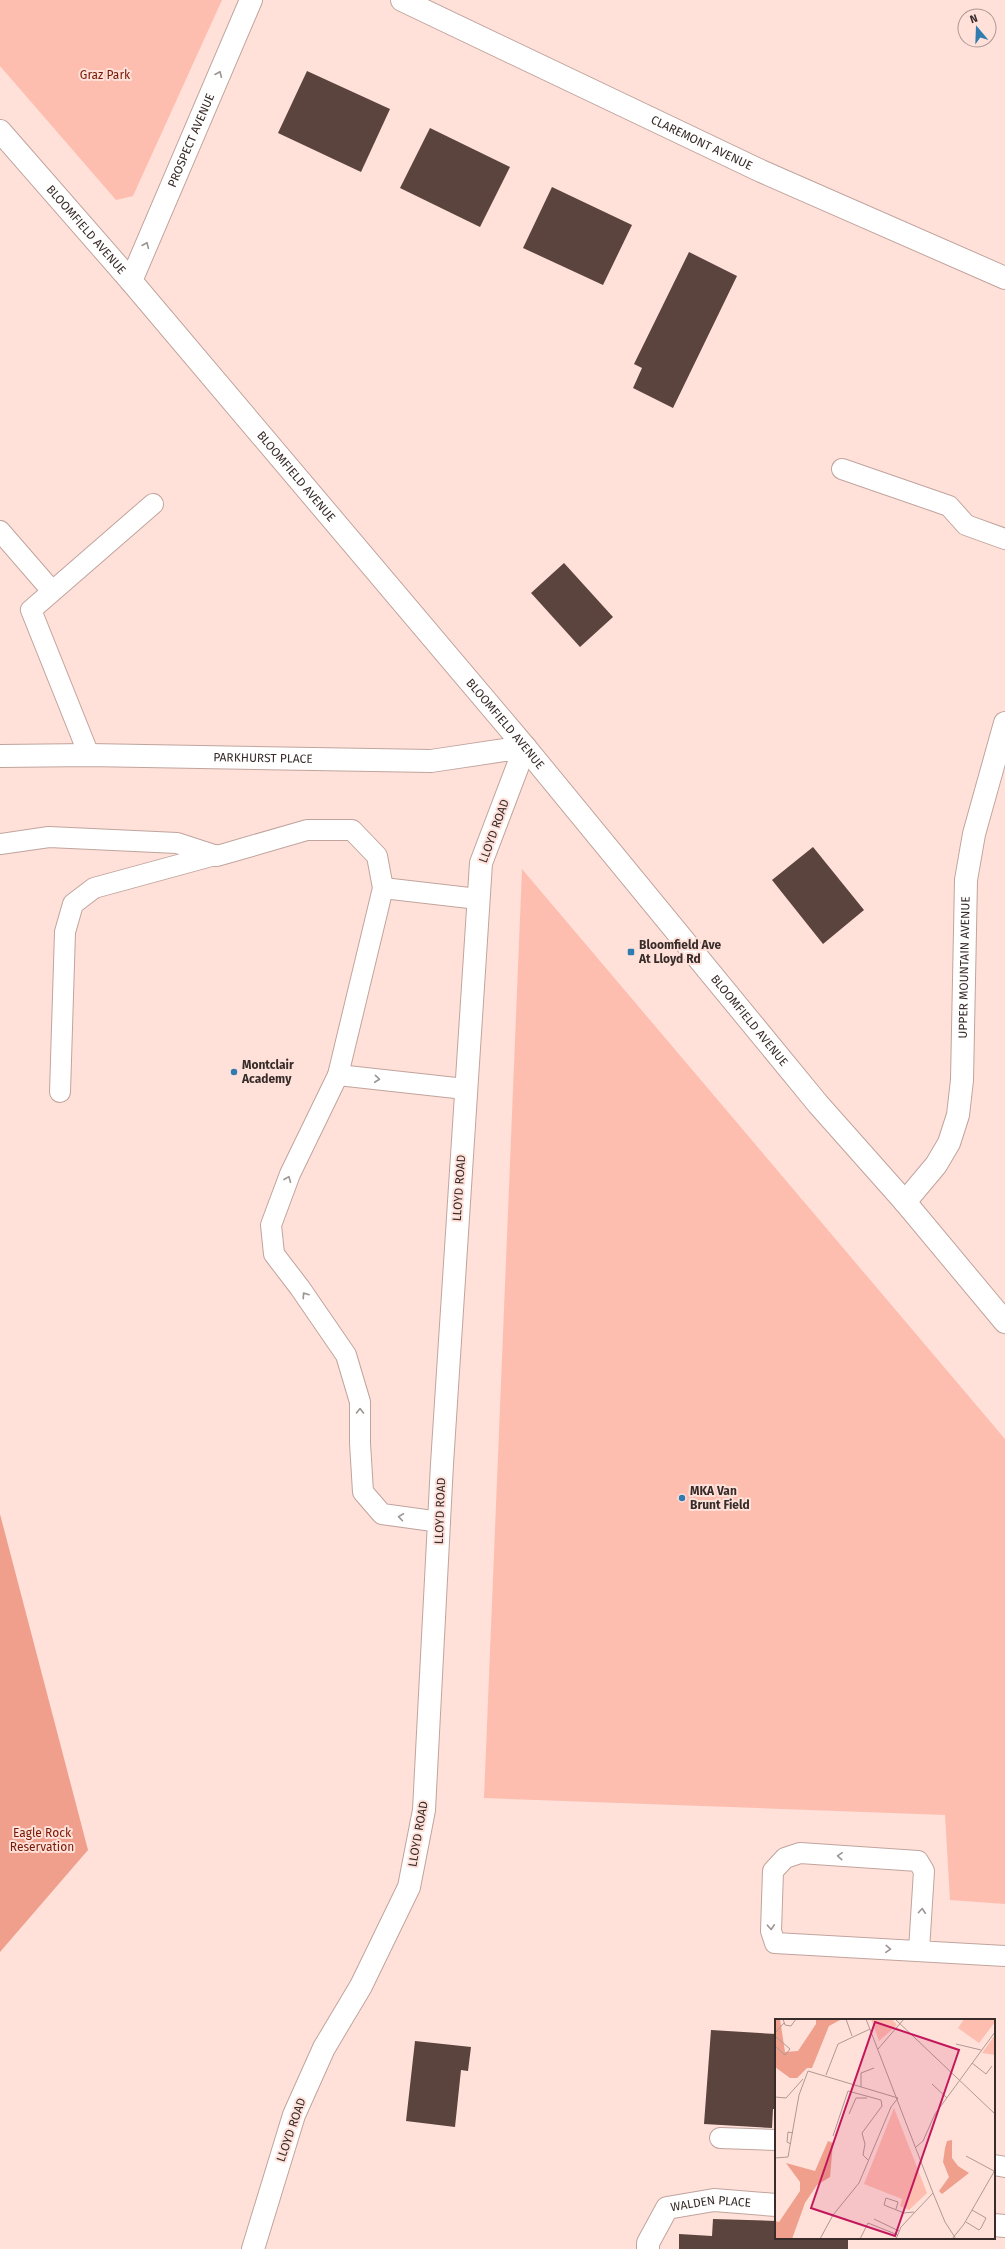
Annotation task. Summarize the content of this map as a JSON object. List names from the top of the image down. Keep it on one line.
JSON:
{"streets":{"street":["PROSPECT AVENUE","CLAREMONT AVENUE","BLOOMFIELD AVENUE","PARKHURST PLACE","LLOYD ROAD","UPPER MOUNTAIN AVENUE","WALDEN PLACE"]},"crossings":[["PROSPECT AVENUE","BLOOMFIELD AVENUE"],["BLOOMFIELD AVENUE","PARKHURST PLACE"],["BLOOMFIELD AVENUE","LLOYD ROAD"],["BLOOMFIELD AVENUE","UPPER MOUNTAIN AVENUE"],["PARKHURST PLACE","LLOYD ROAD"]],"one_way":["PROSPECT AVENUE"],"parks":["Graz Park","Eagle Rock Reservation"],"places":{"transit":["Bloomfield Ave At Lloyd Rd"],"other":["Montclair Academy","MKA Van Brunt Field"]},"north":"top"}
